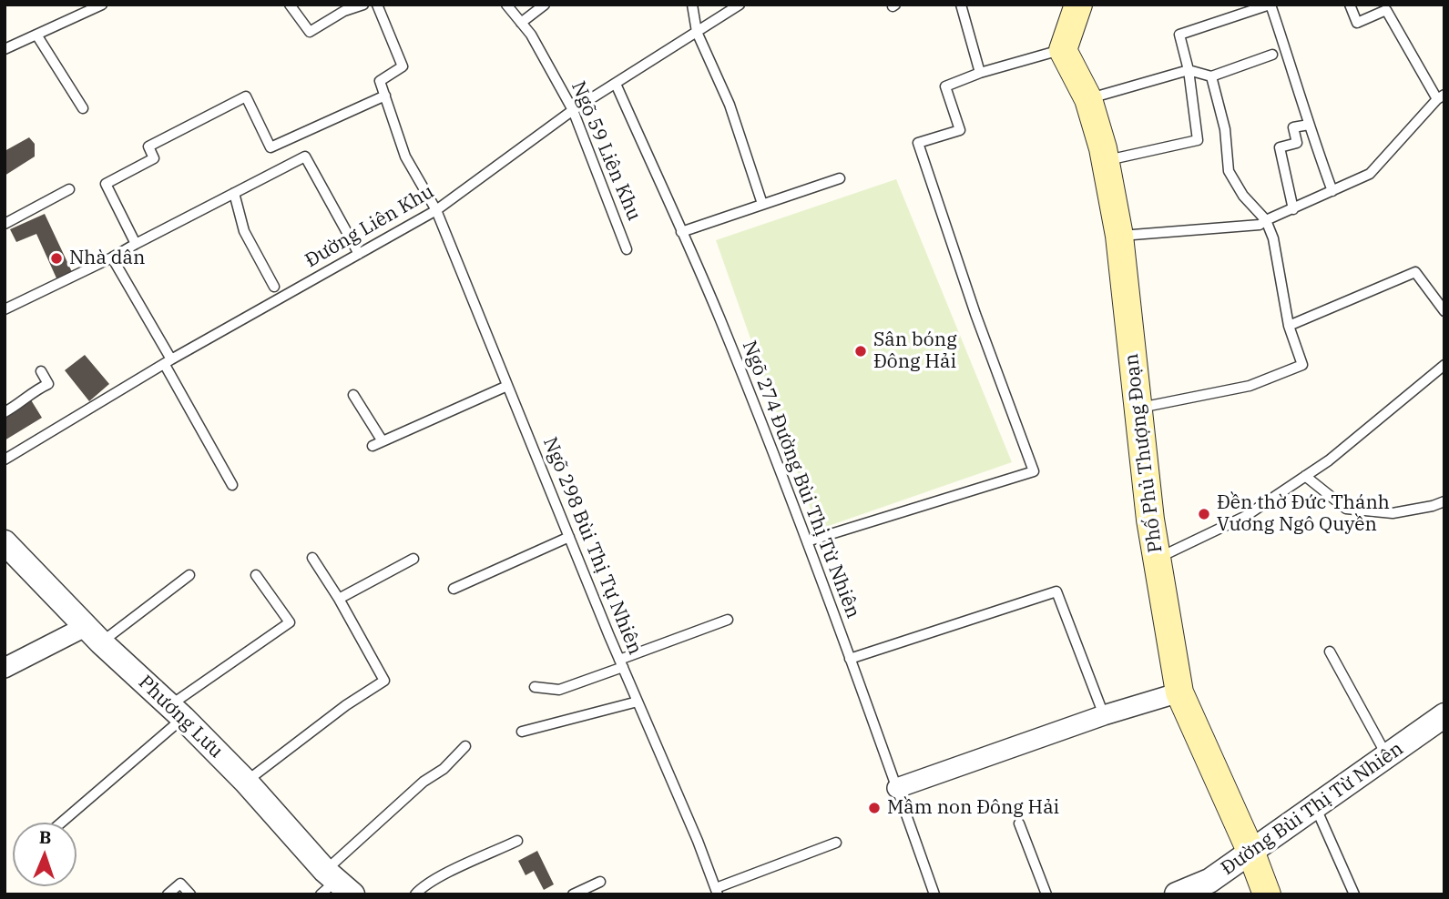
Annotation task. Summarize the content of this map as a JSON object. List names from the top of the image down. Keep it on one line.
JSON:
{"streets":{"main road":["Phố Phủ Thượng Đoạn"],"street":["Phương Lưu","Đường Bùi Thị Từ Nhiên"],"lane":["Ngõ 59 Liên Khu","Đường Liên Khu","Ngõ 274 Đường Bùi Thị Từ Nhiên","Ngõ 298 Bùi Thị Tự Nhiên"]},"crossings":[["Ngõ 59 Liên Khu","Đường Liên Khu"],["Đường Liên Khu","Ngõ 274 Đường Bùi Thị Từ Nhiên"],["Đường Liên Khu","Ngõ 298 Bùi Thị Tự Nhiên"],["Phố Phủ Thượng Đoạn","Đường Bùi Thị Từ Nhiên"]],"places":["Nhà dân","Sân bóng Đông Hải","Đền thờ Đức Thánh Vương Ngô Quyền","Mầm non Đông Hải"],"north":"top"}
